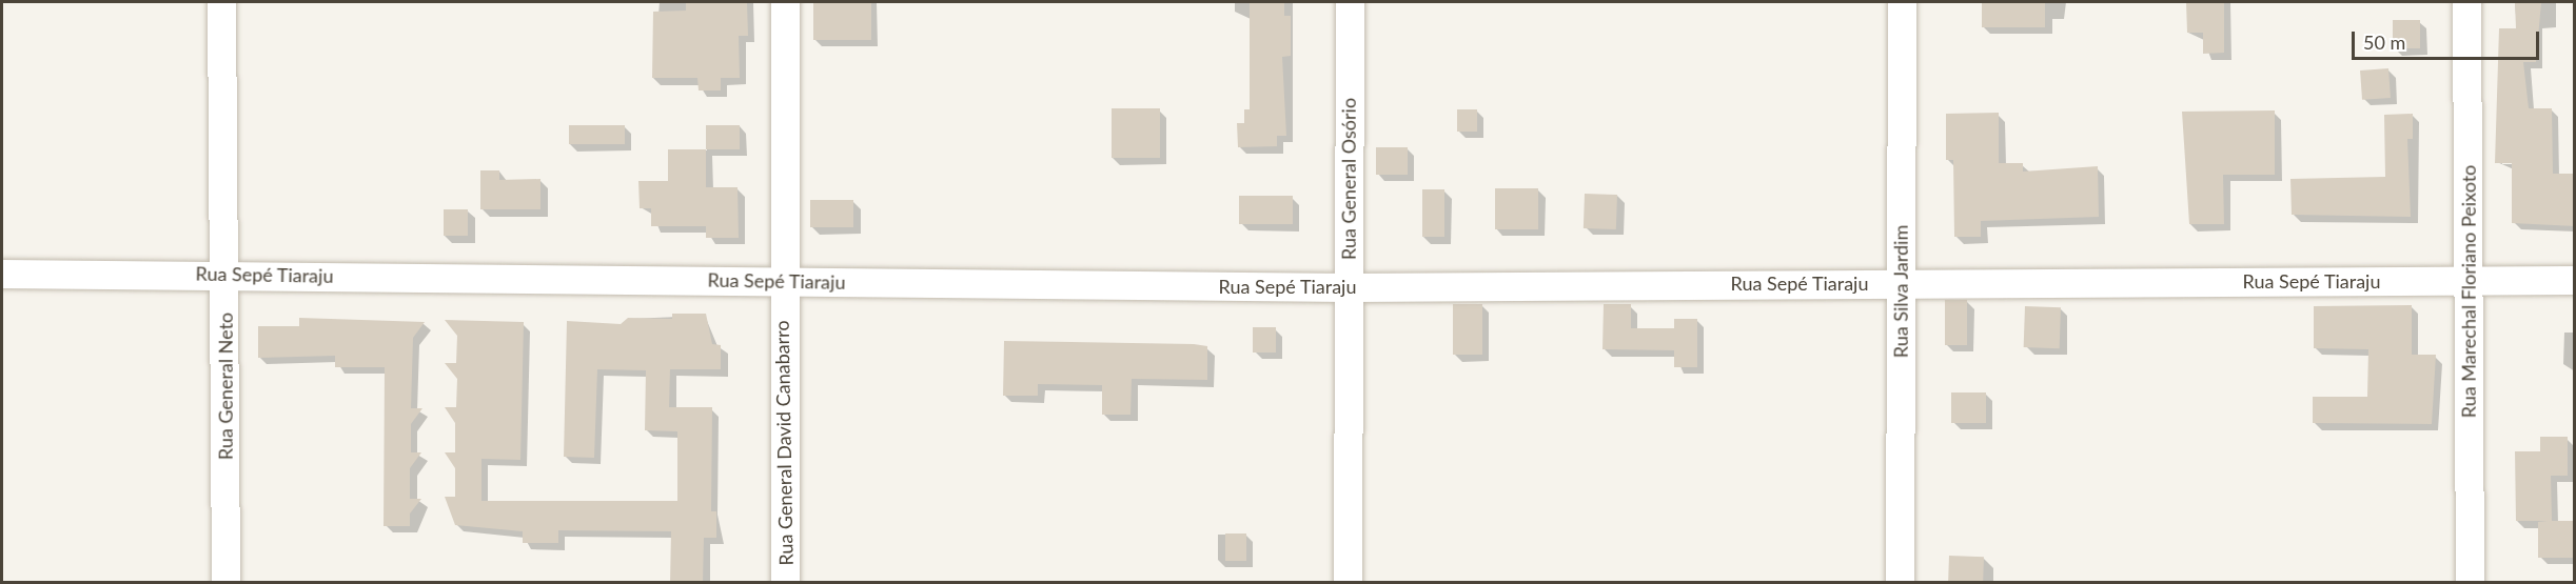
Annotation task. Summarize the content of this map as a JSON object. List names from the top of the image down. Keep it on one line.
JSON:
{"streets":{"street":["Rua General Osório","Rua Sepé Tiaraju","Rua Silva Jardim","Rua Marechal Floriano Peixoto","Rua General Neto","Rua General David Canabarro"]},"crossings":[["Rua General Osório","Rua Sepé Tiaraju"],["Rua Sepé Tiaraju","Rua Silva Jardim"],["Rua Sepé Tiaraju","Rua Marechal Floriano Peixoto"],["Rua Sepé Tiaraju","Rua General Neto"],["Rua Sepé Tiaraju","Rua General David Canabarro"]],"scale_bar":"50 m"}
